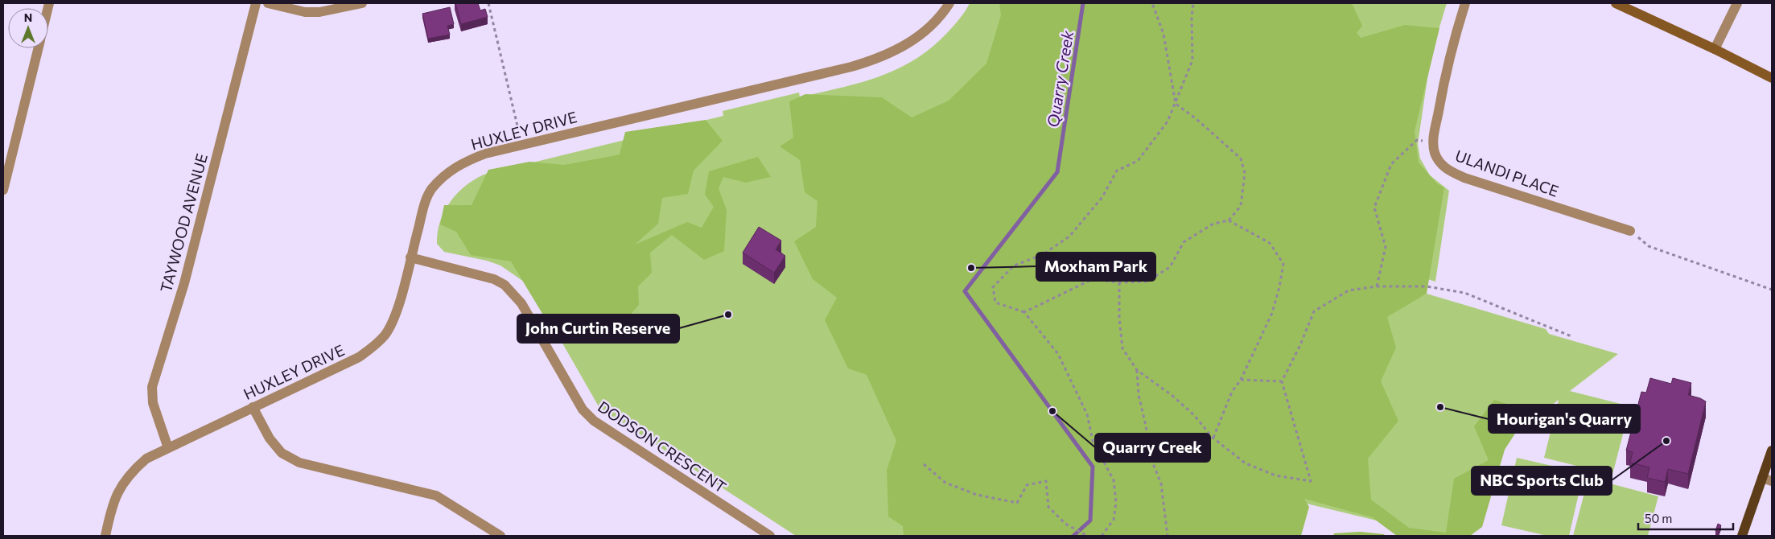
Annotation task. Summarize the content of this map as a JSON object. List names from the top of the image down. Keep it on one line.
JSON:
{"streets":{"street":["HUXLEY DRIVE","ULANDI PLACE","TAYWOOD AVENUE","DODSON CRESCENT"]},"crossings":[["HUXLEY DRIVE","TAYWOOD AVENUE"],["HUXLEY DRIVE","DODSON CRESCENT"]],"water":["Quarry Creek"],"places":["Moxham Park","John Curtin Reserve","Hourigan's Quarry","Quarry Creek","NBC Sports Club"],"scale_bar":"50 m","north":"top"}
